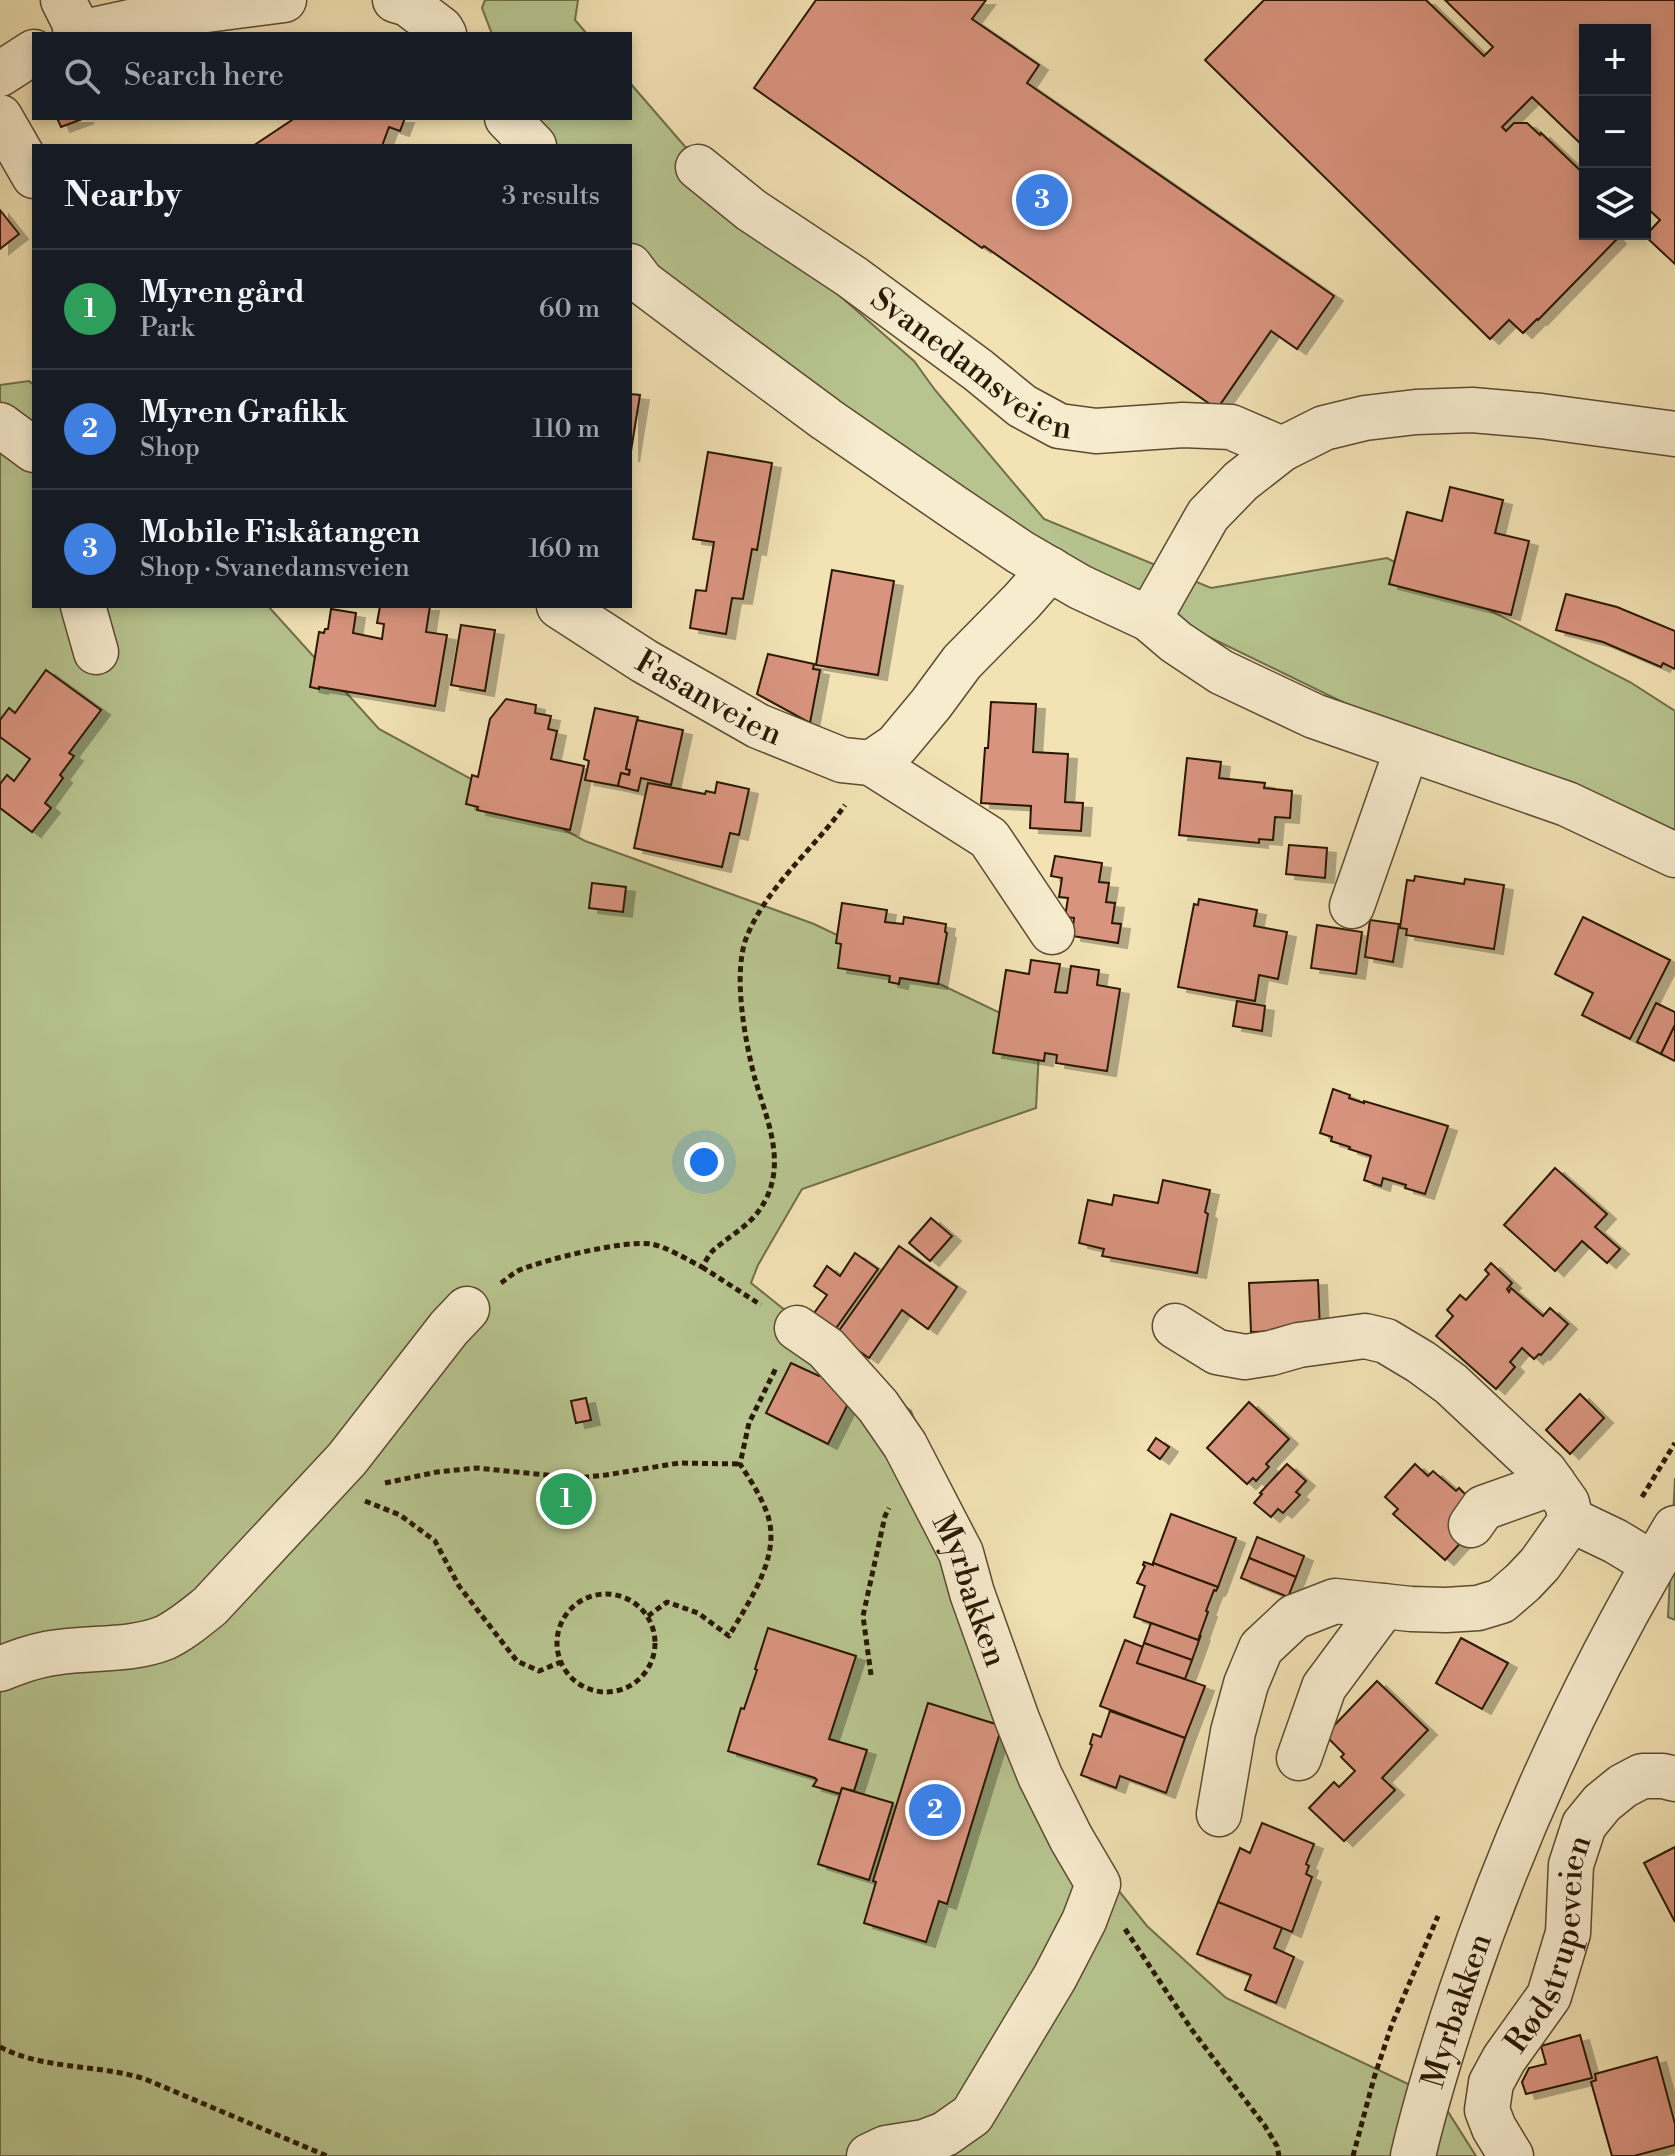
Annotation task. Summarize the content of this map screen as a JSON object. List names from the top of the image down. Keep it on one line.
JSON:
{"streets":{"street":["Svanedamsveien","Fasanveien","Myrbakken","Rødstrupeveien"]},"page":{"map_buttons":["+","−"],"search":"Search here","heading":["Nearby","3 results"],"pins":["3","1","2"],"list":[{"mark":"1","name":"Myren gård","note":"Park","value":"60 m"},{"mark":"2","name":"Myren Grafikk","note":"Shop","value":"110 m"},{"mark":"3","name":"Mobile Fiskåtangen","note":"Shop · Svanedamsveien","value":"160 m"}]}}
